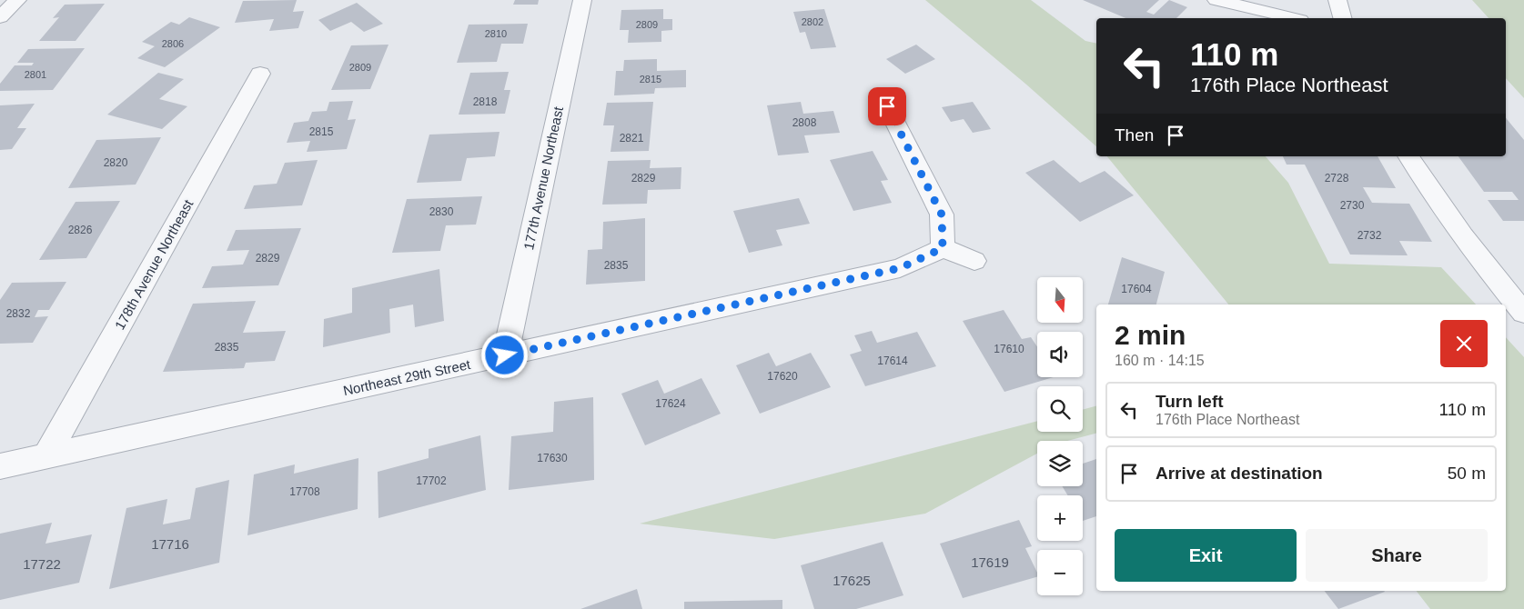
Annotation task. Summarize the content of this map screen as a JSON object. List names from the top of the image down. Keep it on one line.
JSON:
{"streets":{"street":["177th Avenue Northeast","178th Avenue Northeast","Northeast 29th Street"]},"crossings":[["177th Avenue Northeast","Northeast 29th Street"],["178th Avenue Northeast","Northeast 29th Street"]],"house_numbers":["2802","2809","2810","2806","2809","2801","2815","2818","2808","2815","2821","2820","2829","2728","2730","2830","2826","2732","2829","2835","17604","2832","2835","17610","17614","17620","17624","17630","17702","17708","17716","17619","17722","17625"],"north":"bottom","page":{"turn":["110 m","176th Place Northeast"],"then":"Then","map_buttons":["+","−"],"heading":["2 min","160 m · 14:15"],"list":[{"name":"Turn left","note":"176th Place Northeast","value":"110 m"},{"name":"Arrive at destination","value":"50 m"}],"buttons":["Exit","Share"]}}
